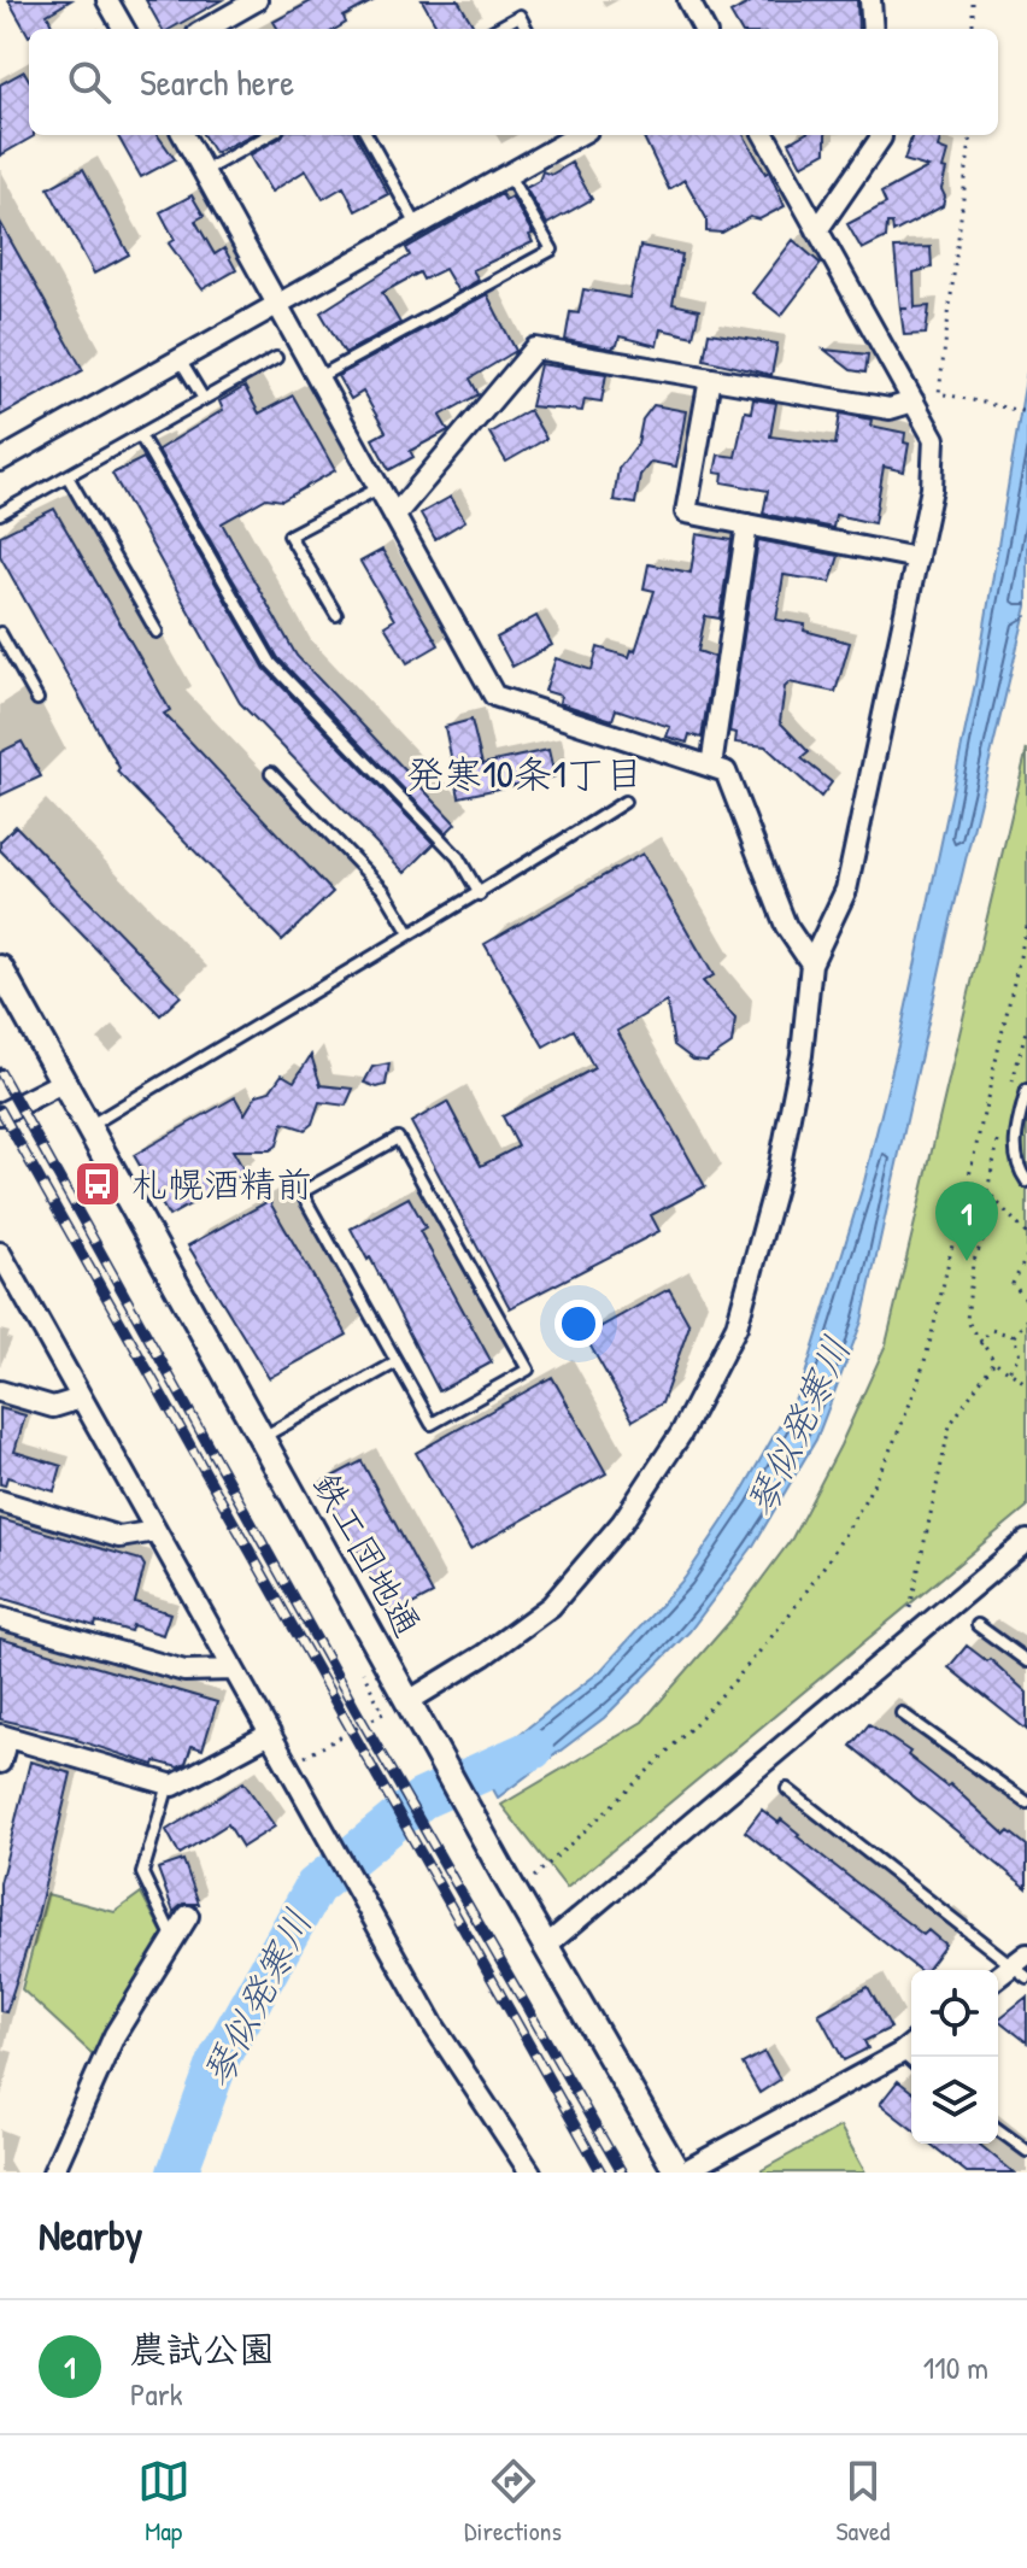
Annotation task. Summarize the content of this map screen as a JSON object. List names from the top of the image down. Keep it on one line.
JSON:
{"streets":{"street":["鉄工団地通"]},"districts":["発寒10条1丁目"],"water":["琴似発寒川"],"places":{"bus stop":["札幌酒精前"]},"page":{"search":"Search here","pins":"1","heading":"Nearby","list":[{"mark":"1","name":"農試公園","note":"Park","value":"110 m"}],"nav":["Map","Directions","Saved"]}}
